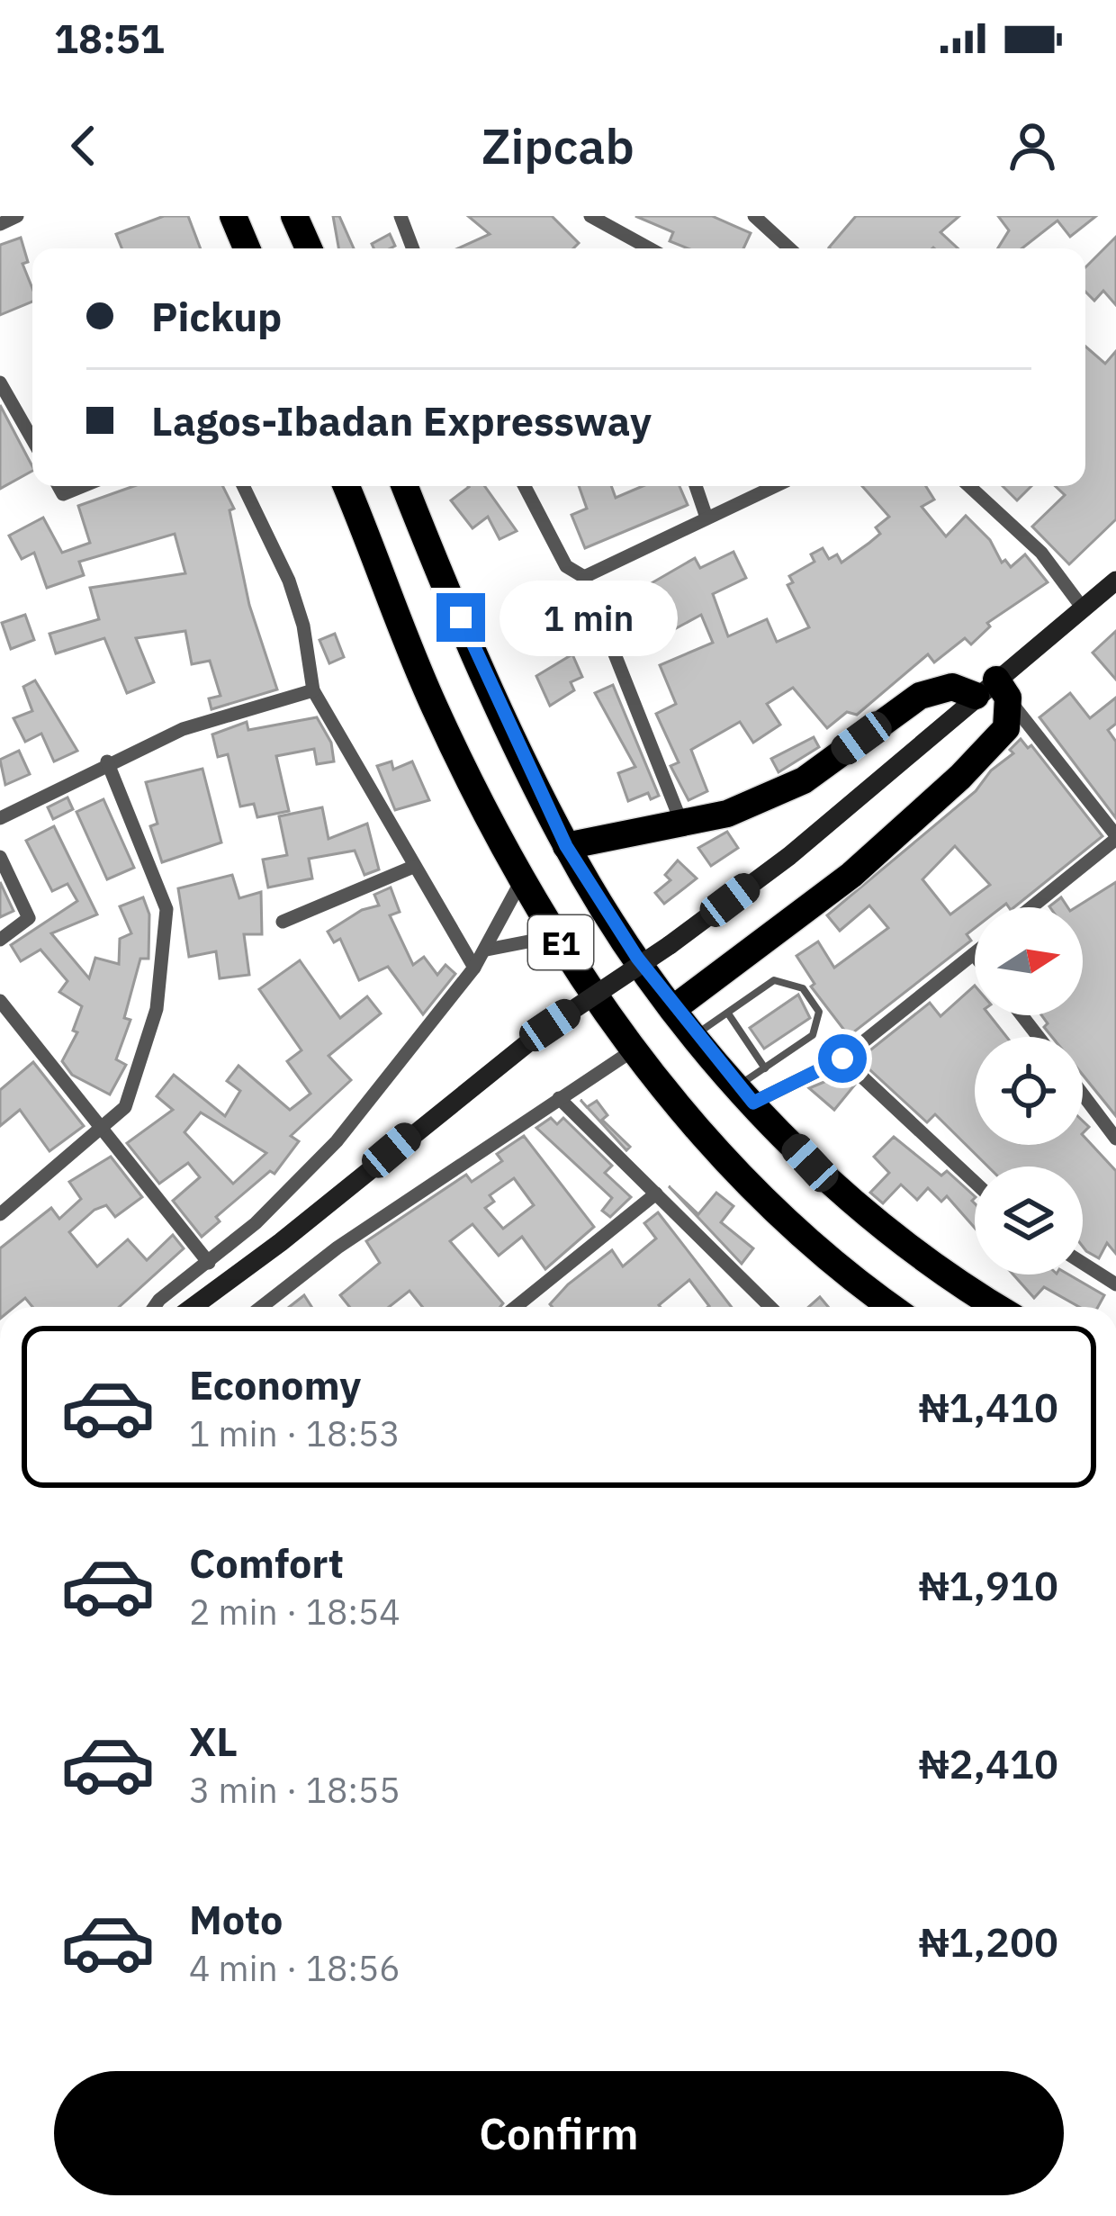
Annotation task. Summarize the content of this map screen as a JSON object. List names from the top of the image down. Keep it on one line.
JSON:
{"streets":{"highway":["E1"]},"north":"right","page":{"status":"18:51","header":"Zipcab","banner":["Pickup","Lagos-Ibadan Expressway"],"bubble":"1 min","list":[{"name":"Economy","note":"1 min · 18:53","value":"₦1,410"},{"name":"Comfort","note":"2 min · 18:54","value":"₦1,910"},{"name":"XL","note":"3 min · 18:55","value":"₦2,410"},{"name":"Moto","note":"4 min · 18:56","value":"₦1,200"}],"buttons":"Confirm"}}
